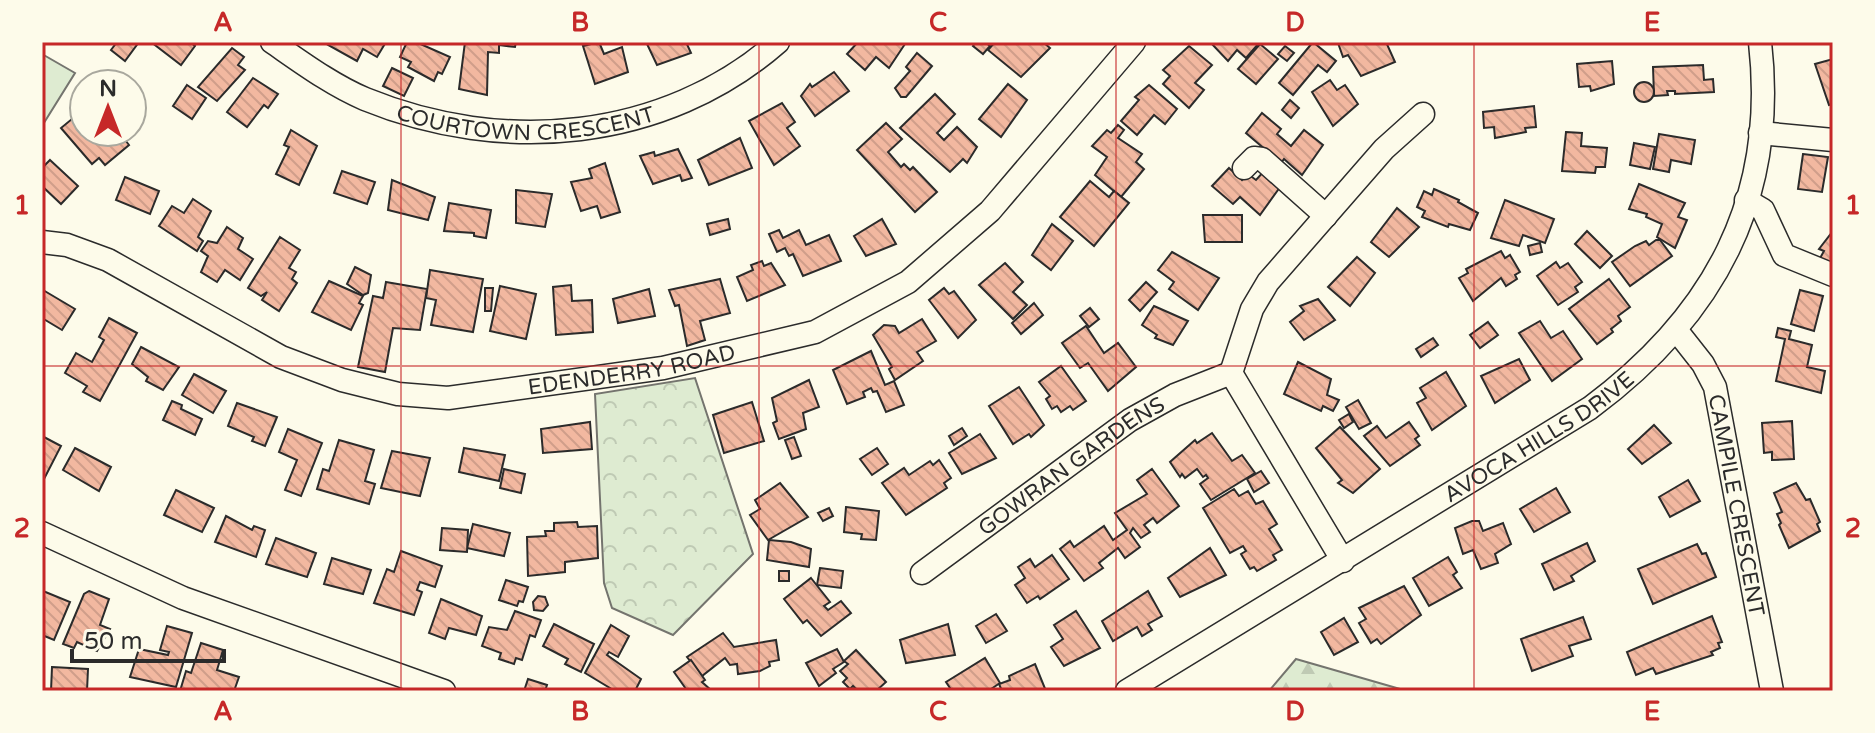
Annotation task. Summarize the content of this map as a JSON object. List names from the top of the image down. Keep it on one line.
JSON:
{"streets":{"street":["COURTOWN CRESCENT","EDENDERRY ROAD","AVOCA HILLS DRIVE","GOWRAN GARDENS","CAMPILE CRESCENT"]},"crossings":[["AVOCA HILLS DRIVE","CAMPILE CRESCENT"]],"scale_bar":"50 m","north":"top","grid":{"columns":["A","B","C","D","E"],"rows":["1","2"]}}
